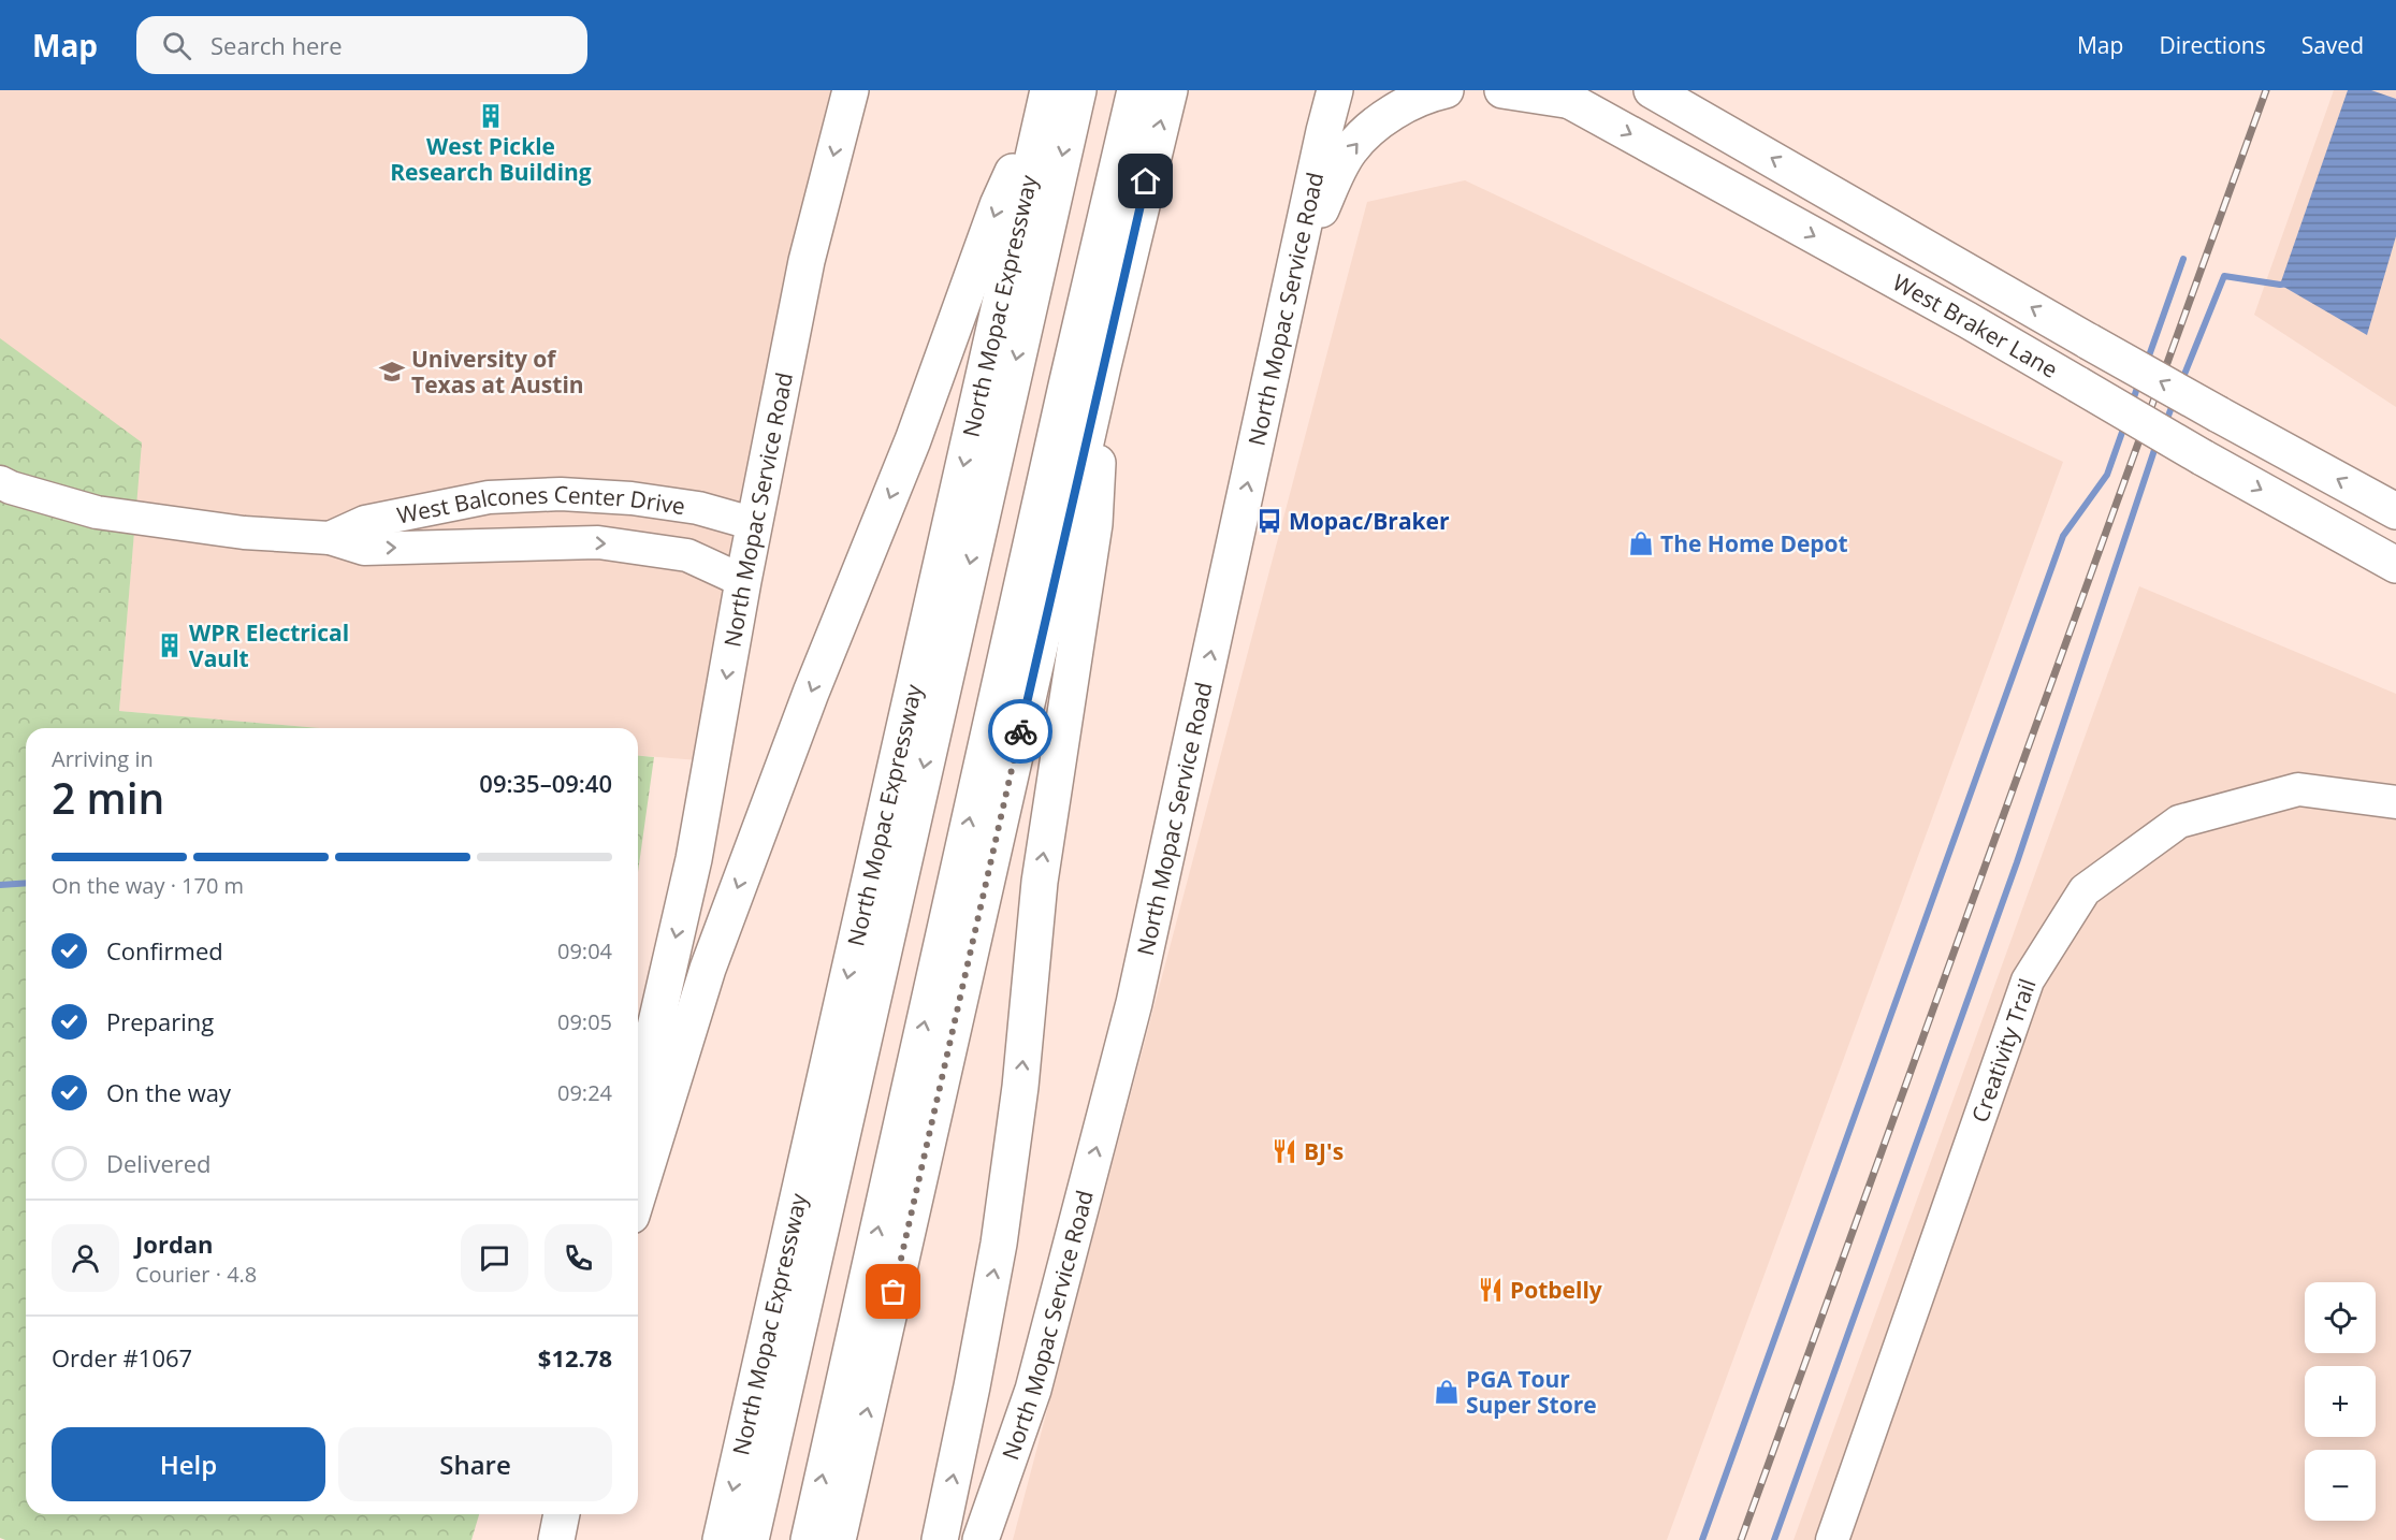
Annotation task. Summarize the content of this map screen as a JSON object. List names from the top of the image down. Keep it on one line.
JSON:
{"streets":{"main road":["North Mopac Expressway","North Mopac Service Road","West Braker Lane"],"street":["West Balcones Center Drive","Creativity Trail"]},"crossings":[["North Mopac Service Road","West Balcones Center Drive"]],"places":{"building":["West Pickle Research Building","WPR Electrical Vault"],"school or university":["University of Texas at Austin"],"bus stop":["Mopac/Braker"],"shop":["The Home Depot","PGA Tour Super Store"],"restaurant":["BJ's","Potbelly"]},"page":{"header":"Map","search":"Search here","nav":["Map","Directions","Saved"],"heading":["2 min","Arriving in","09:35–09:40"],"panel":["Jordan","Courier · 4.8","Order #1067","$12.78"],"bar":"On the way · 170 m","list":[["Confirmed","09:04"],["Preparing","09:05"],["On the way","09:24"],"Delivered"],"map_buttons":["+","−"],"buttons":["Help","Share"]}}
